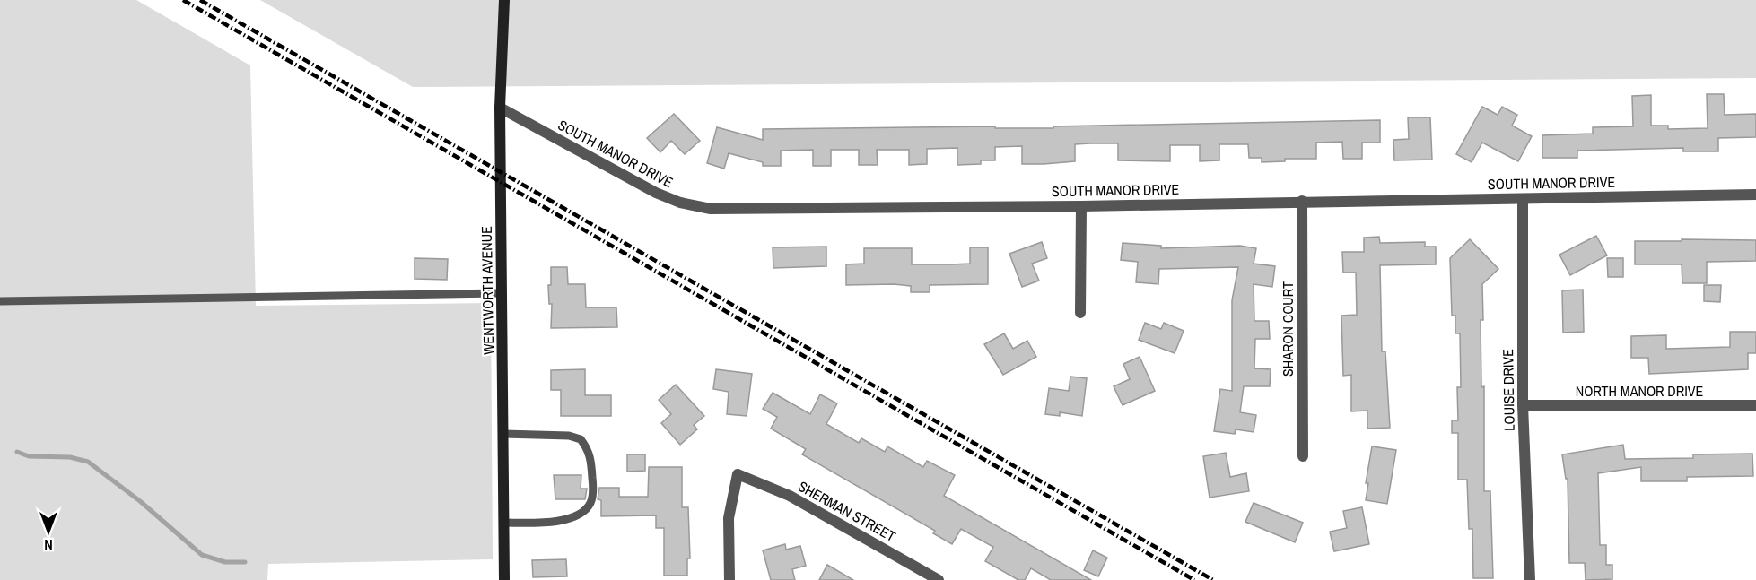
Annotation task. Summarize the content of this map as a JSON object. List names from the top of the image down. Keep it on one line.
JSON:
{"streets":{"street":["SOUTH MANOR DRIVE","WENTWORTH AVENUE","SHARON COURT","LOUISE DRIVE","NORTH MANOR DRIVE","SHERMAN STREET"]},"crossings":[["SOUTH MANOR DRIVE","WENTWORTH AVENUE"],["SOUTH MANOR DRIVE","SHARON COURT"],["SOUTH MANOR DRIVE","LOUISE DRIVE"],["LOUISE DRIVE","NORTH MANOR DRIVE"]],"north":"bottom"}
